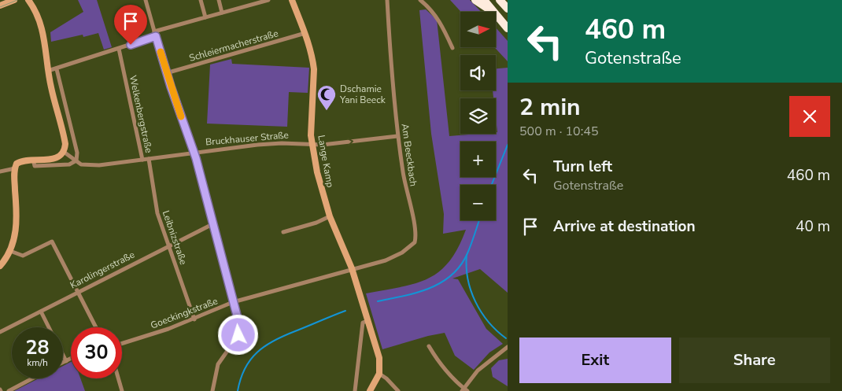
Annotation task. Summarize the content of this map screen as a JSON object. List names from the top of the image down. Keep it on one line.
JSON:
{"streets":{"street":["Schleiermacherstraße","Welkenbergstraße","Bruckhauser Straße","Am Beeckbach","Lange Kamp","Leibnizstraße","Karolingerstraße","Goeckingkstraße"]},"crossings":[["Schleiermacherstraße","Lange Kamp"],["Welkenbergstraße","Bruckhauser Straße"],["Bruckhauser Straße","Am Beeckbach"],["Bruckhauser Straße","Lange Kamp"],["Bruckhauser Straße","Leibnizstraße"],["Am Beeckbach","Lange Kamp"],["Am Beeckbach","Goeckingkstraße"],["Lange Kamp","Goeckingkstraße"],["Leibnizstraße","Karolingerstraße"],["Leibnizstraße","Goeckingkstraße"]],"places":{"mosque":["Dschamie Yani Beeck"]},"north":"right","page":{"turn":["460 m","Gotenstraße"],"map_buttons":["+","−"],"heading":["2 min","500 m · 10:45"],"list":[{"name":"Turn left","note":"Gotenstraße","value":"460 m"},{"name":"Arrive at destination","value":"40 m"}],"speed":"28 km/h","limit":"30","buttons":["Exit","Share"]}}
